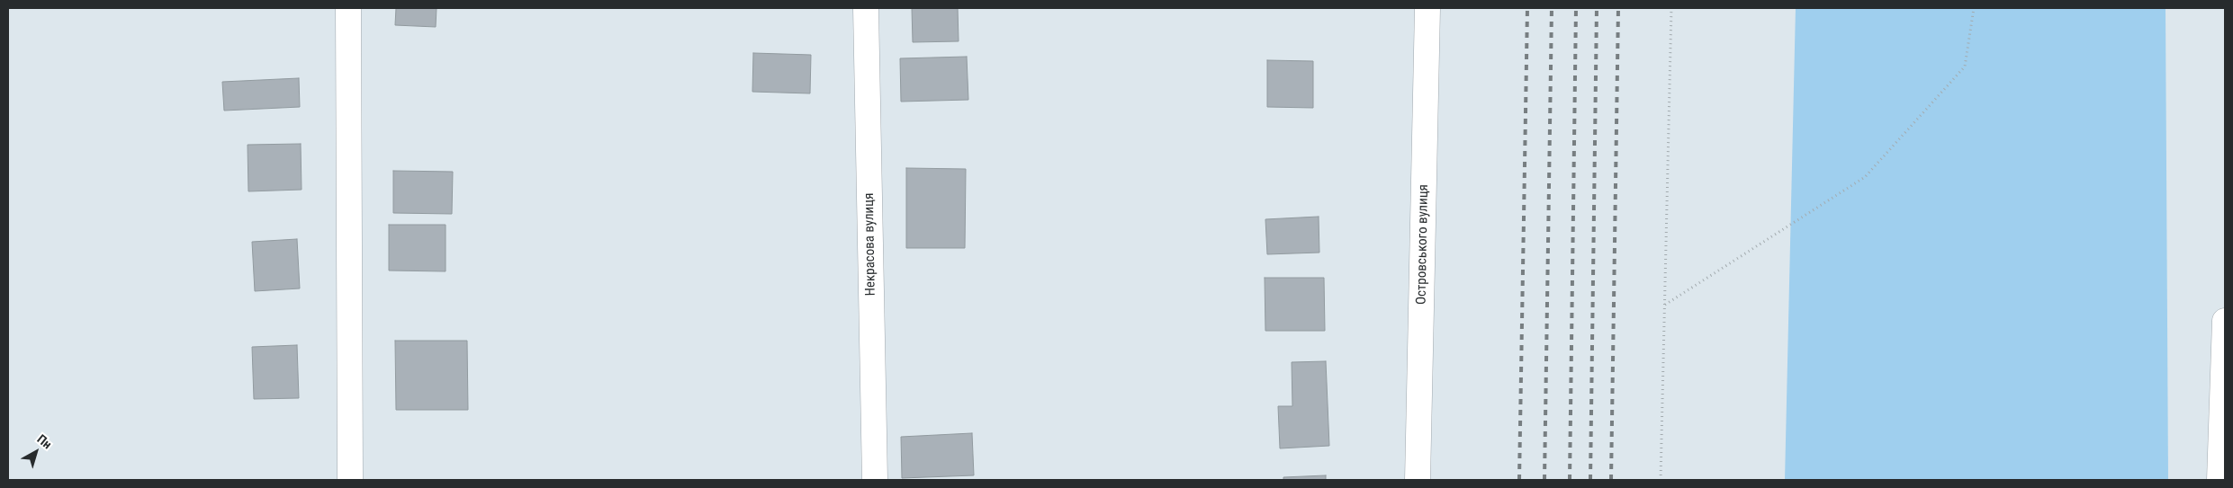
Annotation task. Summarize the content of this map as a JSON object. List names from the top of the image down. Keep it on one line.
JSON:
{"streets":{"street":["Некрасова вулиця","Островського вулиця"]},"north":"top right"}
